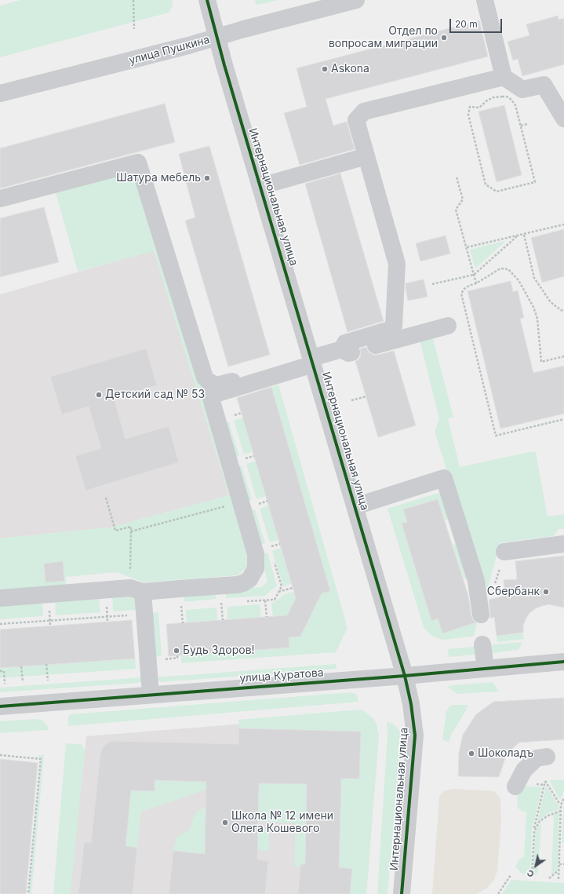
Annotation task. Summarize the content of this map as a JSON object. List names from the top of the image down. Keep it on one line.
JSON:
{"streets":{"street":["улица Пушкина","Интернациональная улица","улица Куратова"]},"crossings":[["улица Пушкина","Интернациональная улица"],["Интернациональная улица","улица Куратова"]],"places":["Отдел по вопросам миграции","Askona","Шатура мебель","Детский сад № 53","Сбербанк","Будь Здоров!","Шоколадъ","Школа № 12 имени Олега Кошевого"],"scale_bar":"20 m","north":"bottom left"}
